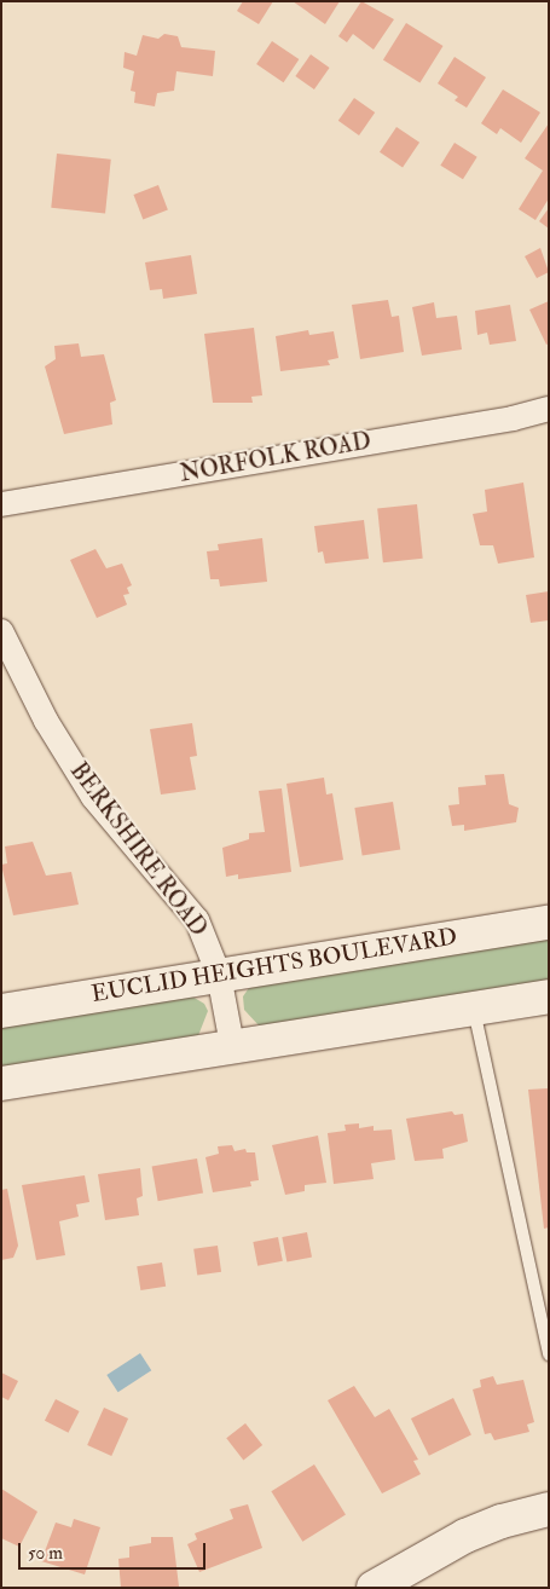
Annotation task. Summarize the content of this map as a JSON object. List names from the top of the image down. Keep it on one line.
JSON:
{"streets":{"main road":["EUCLID HEIGHTS BOULEVARD"],"street":["NORFOLK ROAD","BERKSHIRE ROAD"]},"crossings":[["BERKSHIRE ROAD","EUCLID HEIGHTS BOULEVARD"]],"scale_bar":"50 m"}
